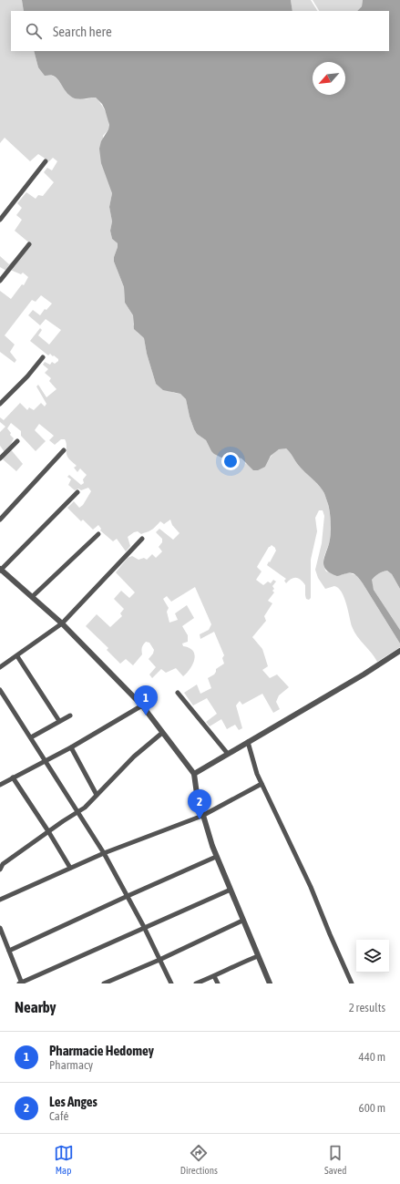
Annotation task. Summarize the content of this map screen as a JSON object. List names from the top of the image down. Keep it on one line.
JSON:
{"north":"bottom left","page":{"search":"Search here","pins":["1","2"],"heading":["Nearby","2 results"],"list":[{"mark":"1","name":"Pharmacie Hedomey","note":"Pharmacy","value":"440 m"},{"mark":"2","name":"Les Anges","note":"Café","value":"600 m"}],"nav":["Map","Directions","Saved"]}}
